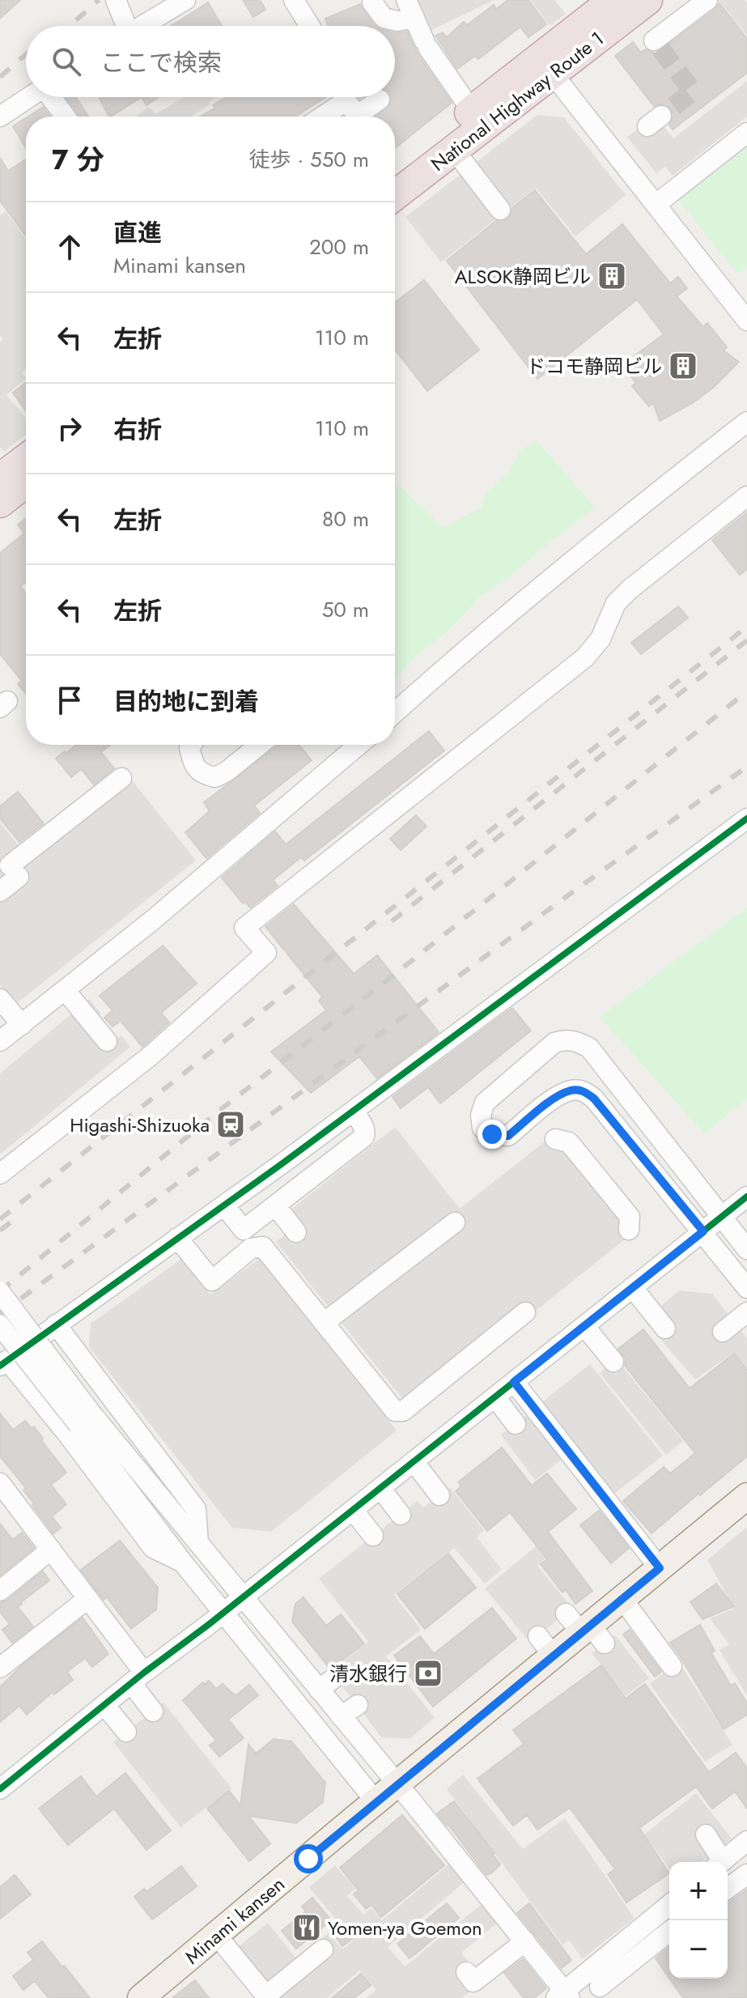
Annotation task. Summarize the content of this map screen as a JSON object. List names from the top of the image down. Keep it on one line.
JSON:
{"streets":{"highway":["National Highway Route 1"],"main road":["Minami kansen"]},"places":{"building":["ALSOK静岡ビル","ドコモ静岡ビル"],"station":["Higashi-Shizuoka"],"bank":["清水銀行"],"restaurant":["Yomen-ya Goemon"]},"page":{"search":"ここで検索","heading":["7 分","徒歩 · 550 m"],"list":[["直進","Minami kansen","200 m"],["左折","110 m"],["右折","110 m"],["左折","80 m"],["左折","50 m"],"目的地に到着"],"map_buttons":["+","−"]}}
